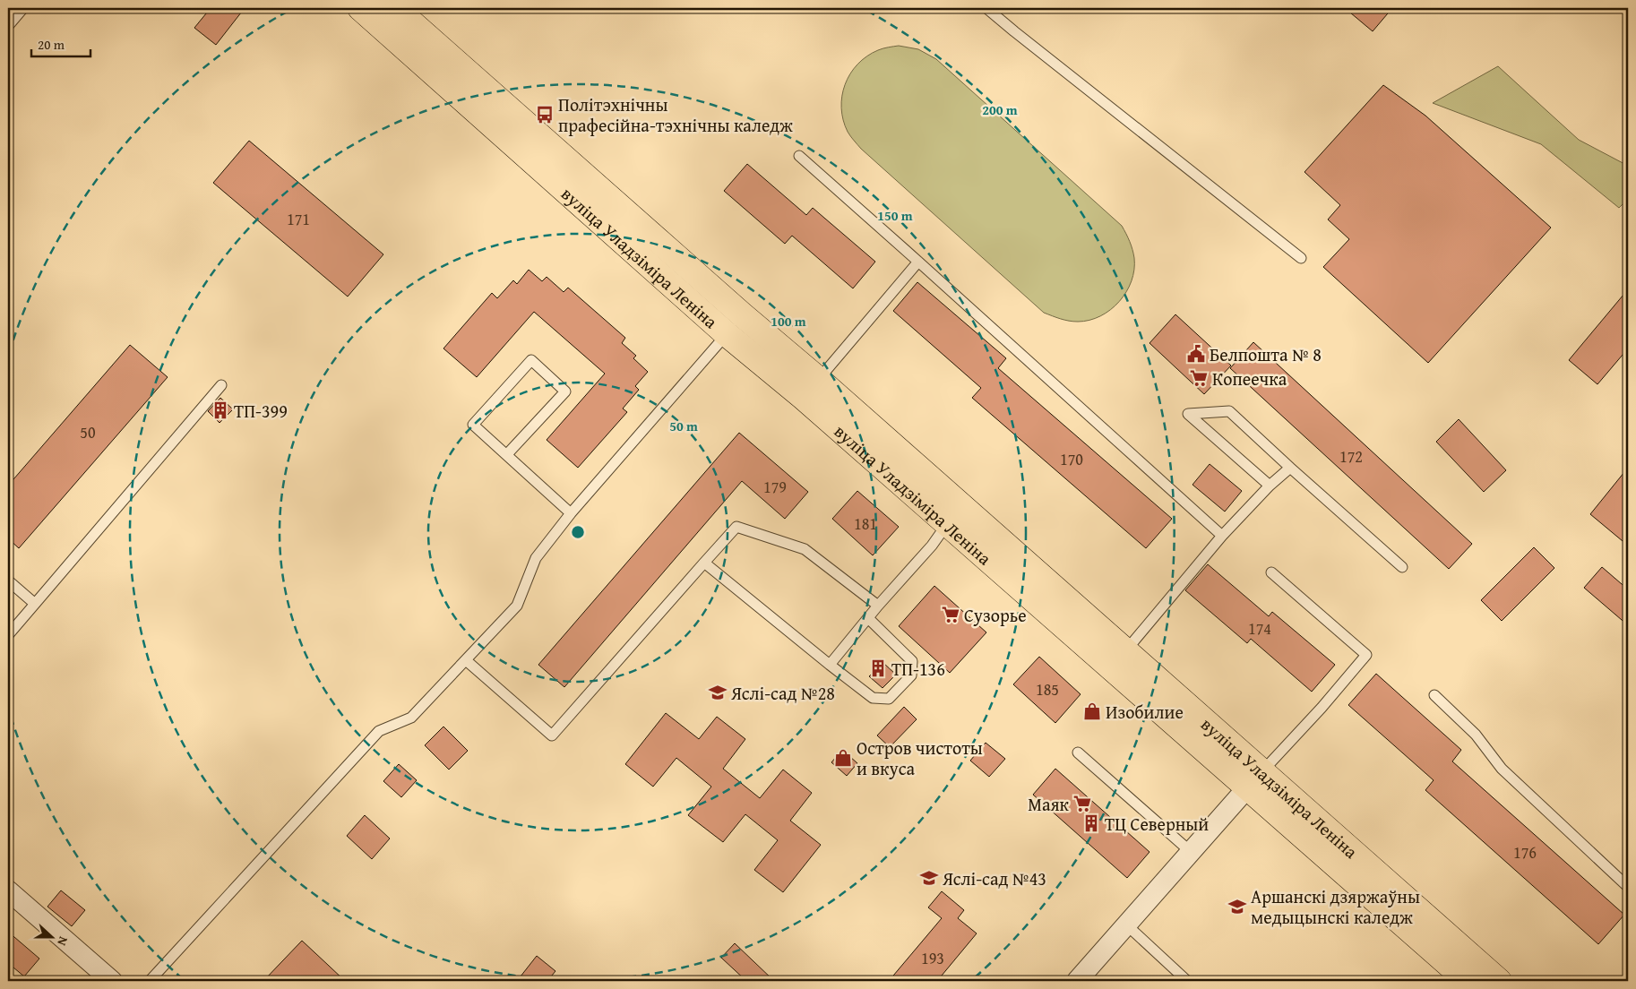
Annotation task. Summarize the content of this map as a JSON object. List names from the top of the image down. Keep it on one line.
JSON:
{"streets":{"main road":["вуліца Уладзіміра Леніна"]},"places":{"bus stop":["Політэхнічны прафесійна-тэхнічны каледж"],"public building":["Белпошта № 8"],"supermarket":["Копеечка","Сузорье","Маяк"],"building":["ТП-399","ТП-136","ТЦ Северный"],"school or university":["Яслі-сад №28","Яслі-сад №43","Аршанскі дзяржаўны медыцынскі каледж"],"shop":["Изобилие","Остров чистоты и вкуса"]},"house_numbers":["171","50","172","170","179","181","174","185","176","193"],"scale_bar":"20 m","north":"right","rings":["200 m","150 m","100 m","50 m"]}
